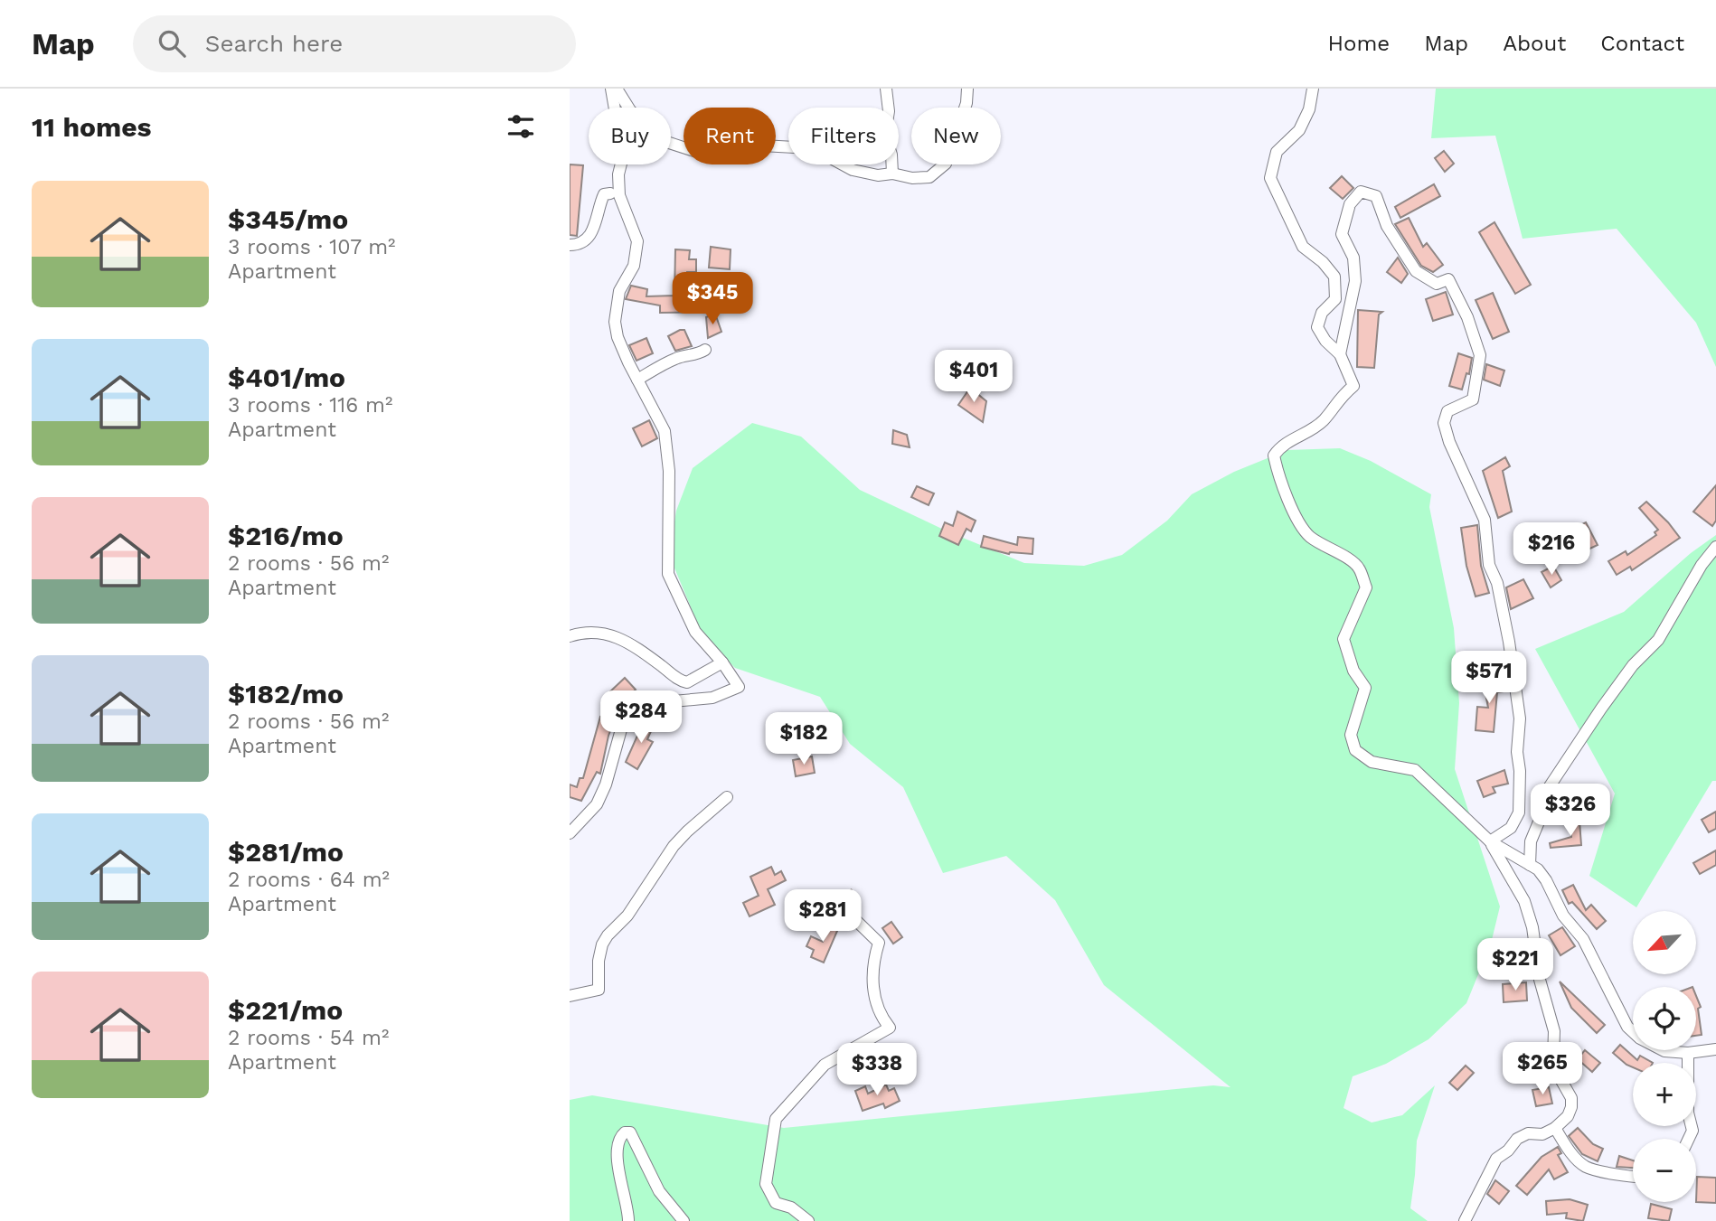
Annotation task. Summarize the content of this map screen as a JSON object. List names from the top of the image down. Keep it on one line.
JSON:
{"north":"bottom left","page":{"header":"Map","search":"Search here","nav":["Home","Map","About","Contact"],"heading":"11 homes","chip":["Buy","Rent","Filters","New"],"list":[{"name":"$345/mo","note":"3 rooms · 107 m² · Apartment"},{"name":"$401/mo","note":"3 rooms · 116 m² · Apartment"},{"name":"$216/mo","note":"2 rooms · 56 m² · Apartment"},{"name":"$182/mo","note":"2 rooms · 56 m² · Apartment"},{"name":"$281/mo","note":"2 rooms · 64 m² · Apartment"},{"name":"$221/mo","note":"2 rooms · 54 m² · Apartment"}],"price":["$345","$401","$216","$571","$284","$182","$326","$281","$221","$265","$338"],"map_buttons":["+","−"]}}
